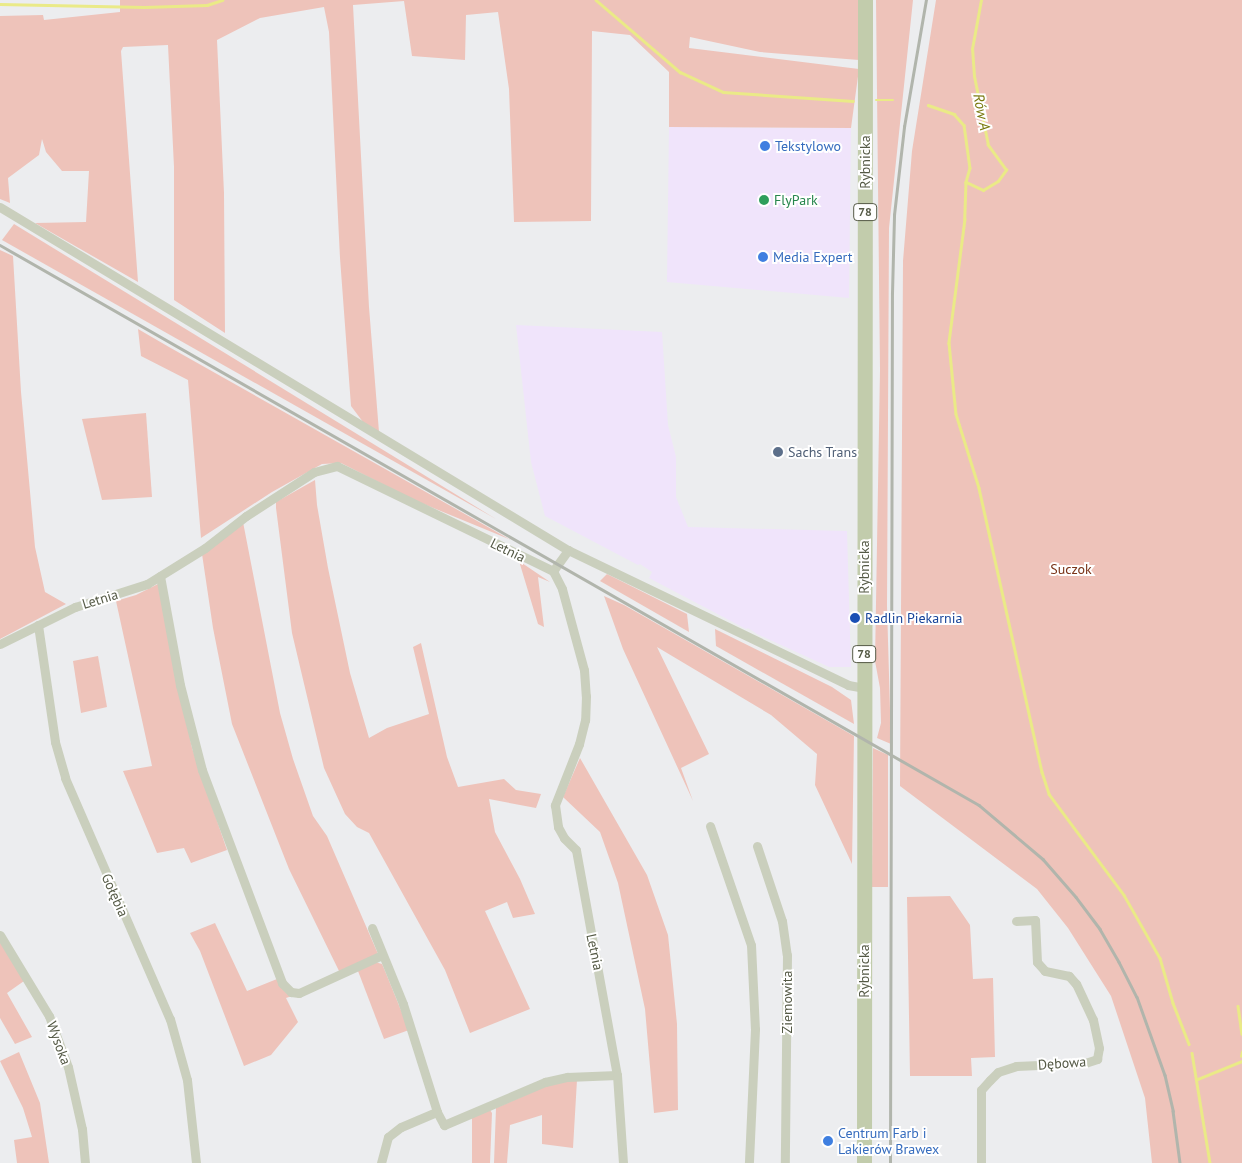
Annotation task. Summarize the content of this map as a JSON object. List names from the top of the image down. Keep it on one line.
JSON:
{"streets":{"main road":["Rybnicka","78"],"street":["Letnia","Gołębia","Ziemowita","Wysoka","Dębowa"]},"crossings":[["Letnia","Gołębia"]],"water":["Rów A"],"parks":["Suczok"],"places":["Tekstylowo","FlyPark","Media Expert","Sachs Trans","Radlin Piekarnia","Centrum Farb i Lakierów Brawex"]}
